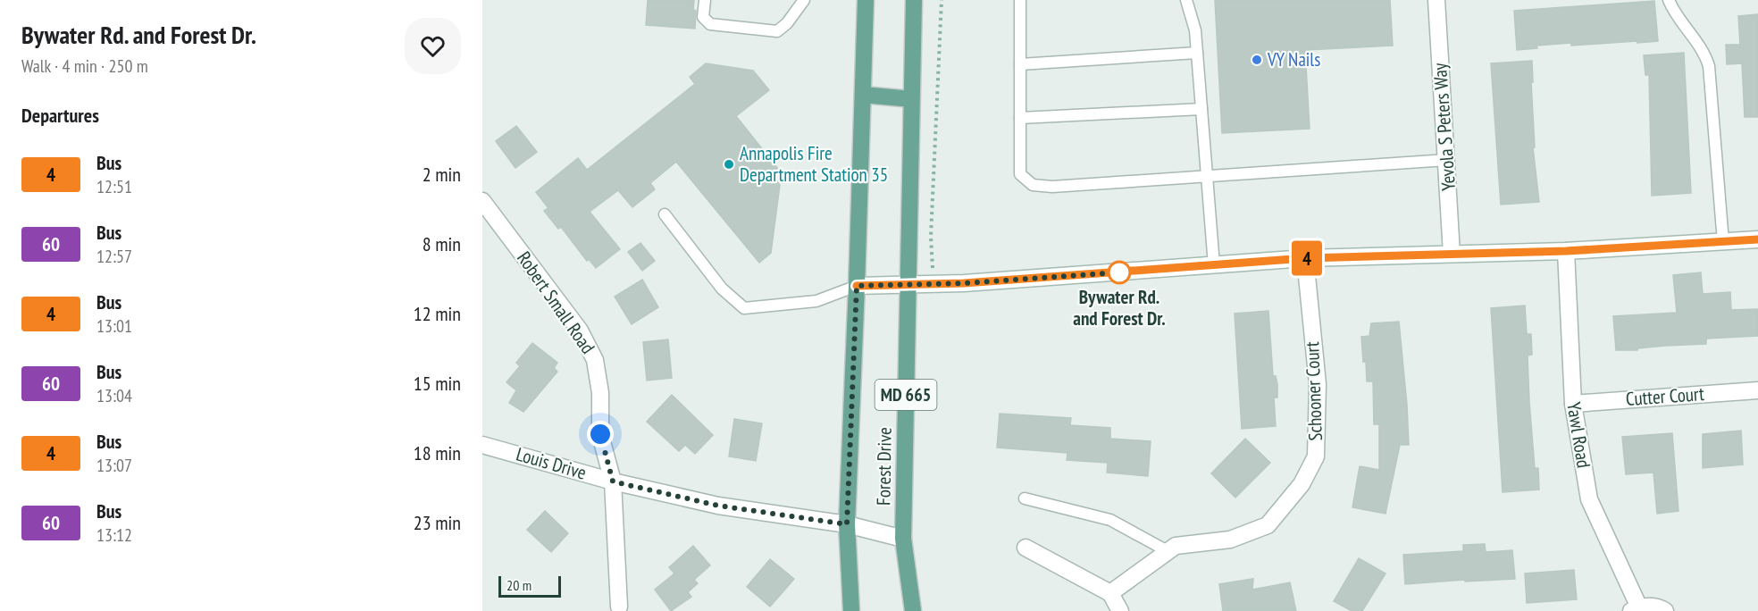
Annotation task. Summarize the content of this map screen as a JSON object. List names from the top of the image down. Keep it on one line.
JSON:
{"streets":{"main road":["MD 665","Forest Drive"],"street":["Yevola S Peters Way","Robert Small Road","Schooner Court","Cutter Court","Yawl Road","Louis Drive"]},"crossings":[["Robert Small Road","Louis Drive"],["Cutter Court","Yawl Road"],["Louis Drive","Forest Drive"]],"places":["VY Nails","Annapolis Fire Department Station 35","Bywater Rd. and Forest Dr."],"lines":["bus line 4"],"scale_bar":"20 m","page":{"heading":[["Bywater Rd. and Forest Dr.","Walk · 4 min · 250 m"],"Departures"],"on_map":"4","list":[{"mark":"4","name":"Bus","note":"12:51","value":"2 min"},{"mark":"60","name":"Bus","note":"12:57","value":"8 min"},{"mark":"4","name":"Bus","note":"13:01","value":"12 min"},{"mark":"60","name":"Bus","note":"13:04","value":"15 min"},{"mark":"4","name":"Bus","note":"13:07","value":"18 min"},{"mark":"60","name":"Bus","note":"13:12","value":"23 min"}],"scale":"20 m"}}
